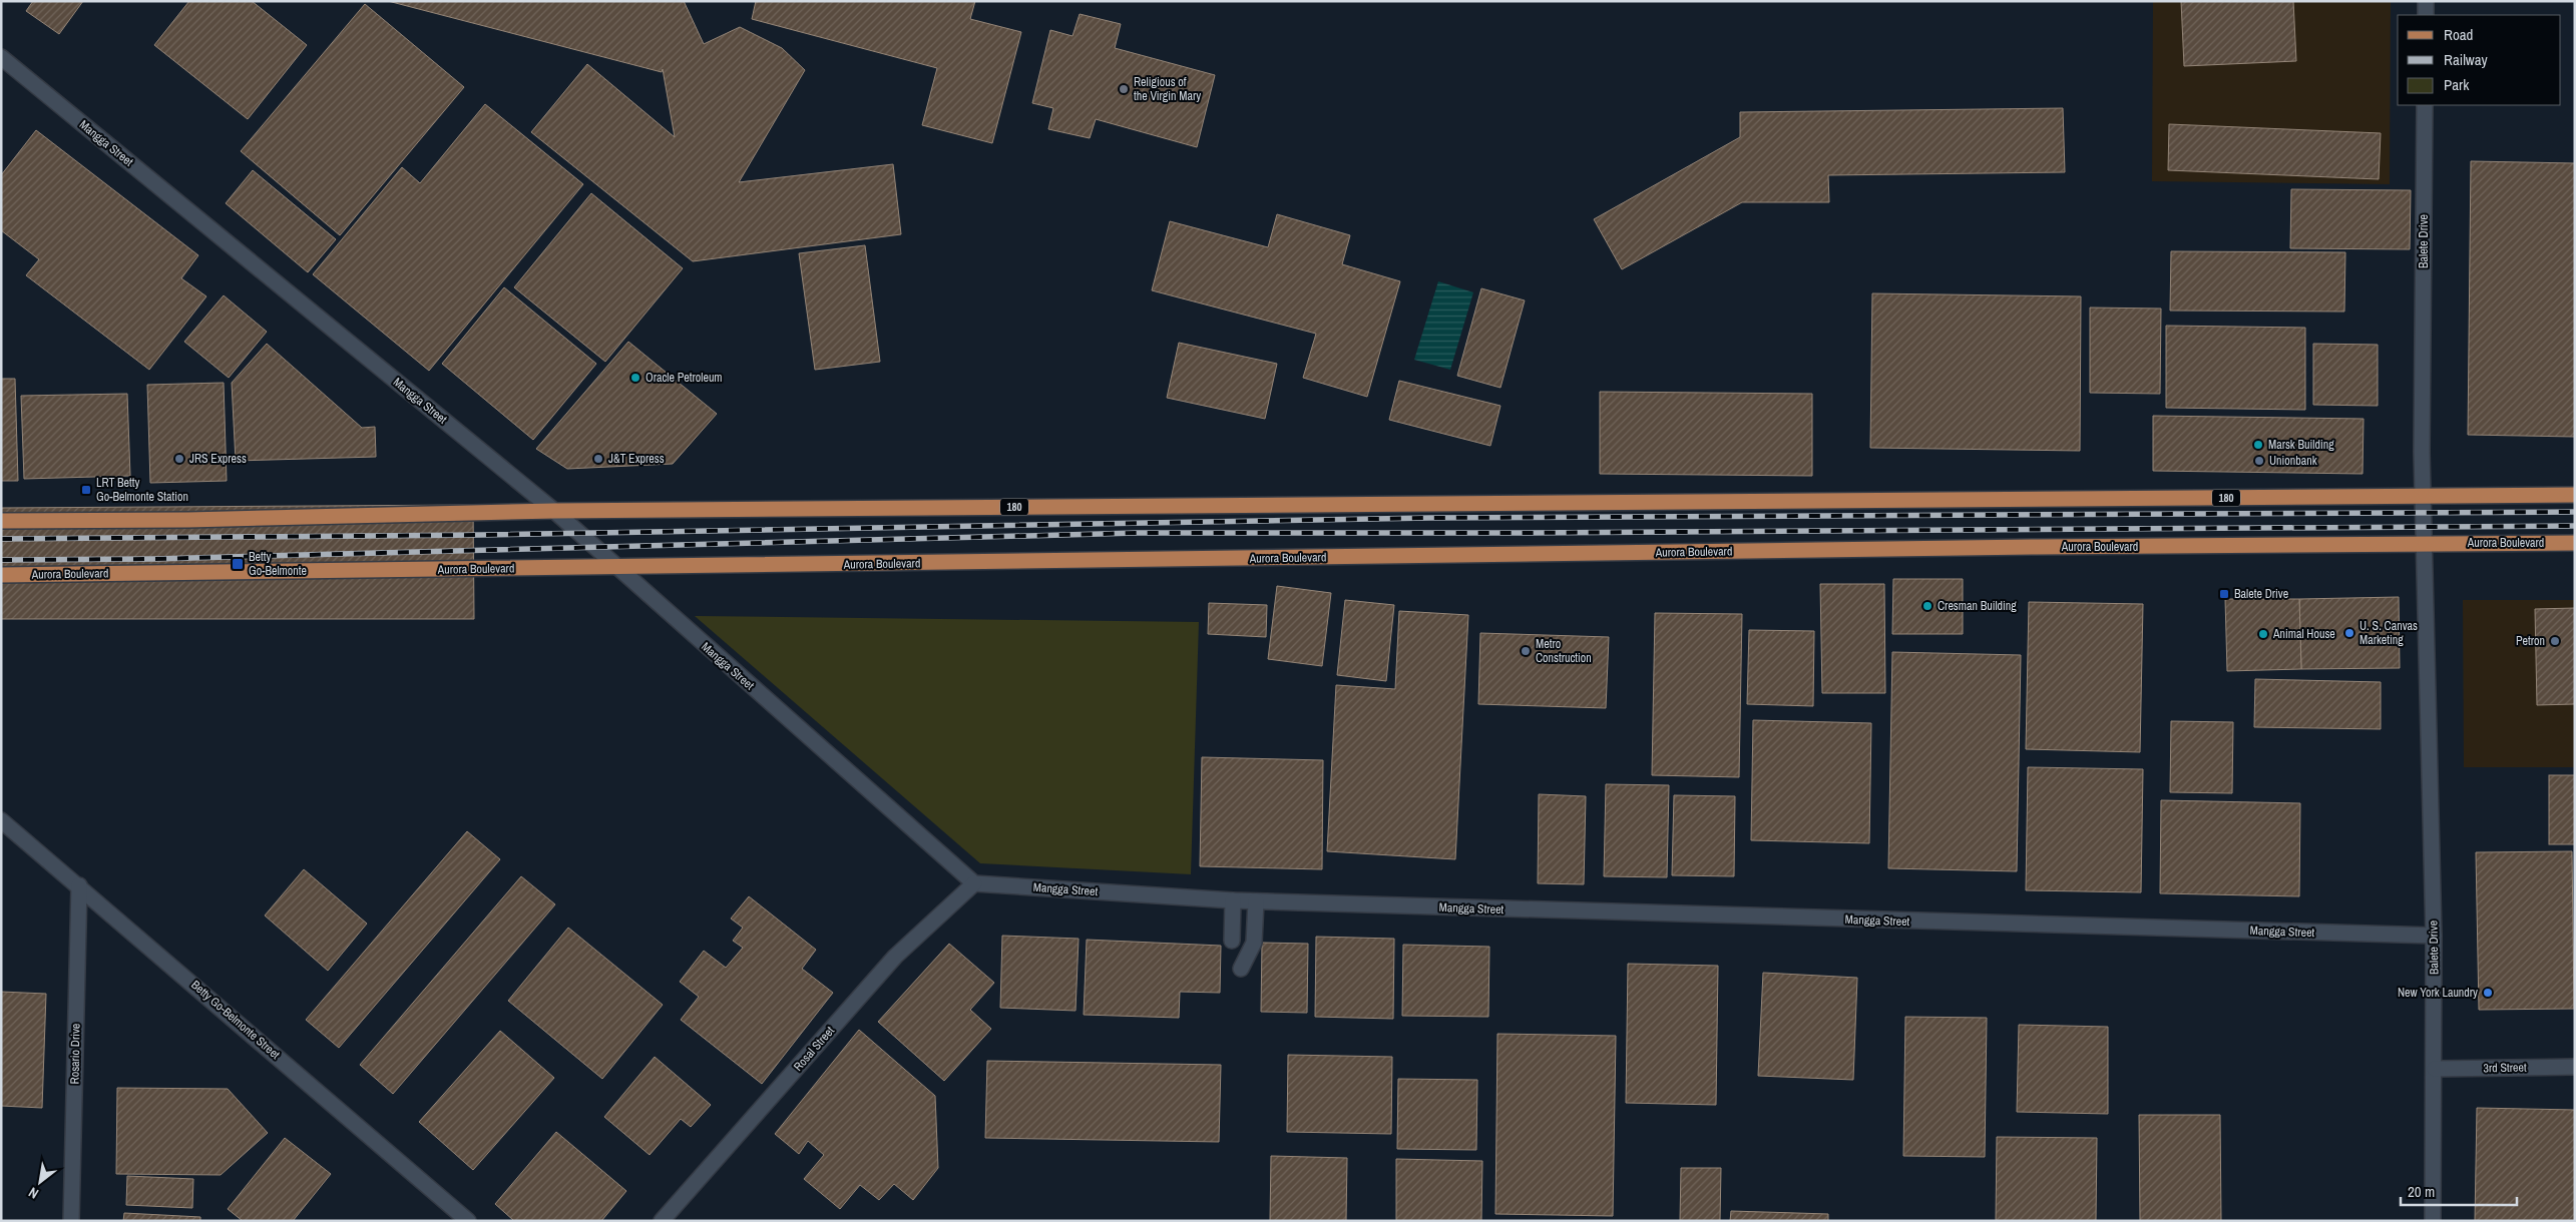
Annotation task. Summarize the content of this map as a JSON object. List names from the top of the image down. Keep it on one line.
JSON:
{"streets":{"main road":["180","Aurora Boulevard"],"street":["Mangga Street","Balete Drive","Betty Go-Belmonte Street","Rosal Street","Rosario Drive","3rd Street"]},"crossings":[["Mangga Street","Balete Drive"],["Mangga Street","180"],["Mangga Street","Aurora Boulevard"],["Mangga Street","Rosal Street"],["Balete Drive","180"],["Balete Drive","Aurora Boulevard"],["Balete Drive","3rd Street"],["Betty Go-Belmonte Street","Rosario Drive"]],"places":{"other":["Religious of the Virgin Mary","Oracle Petroleum","Marsk Building","JRS Express","J&T Express","Unionbank","Cresman Building","U. S. Canvas Marketing","Animal House","Petron","Metro Construction","New York Laundry"],"transit":["LRT Betty Go-Belmonte Station","Betty Go-Belmonte","Balete Drive"]},"legend":["Road","Railway","Park"],"scale_bar":"20 m","north":"bottom left"}
